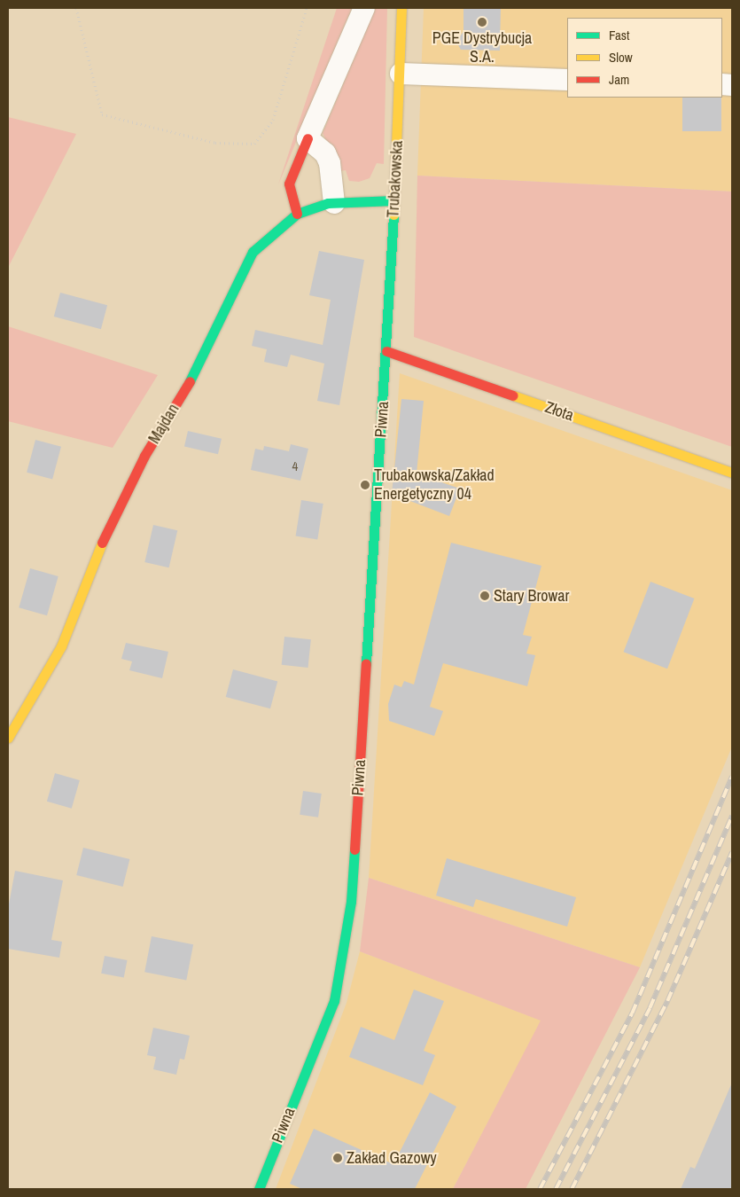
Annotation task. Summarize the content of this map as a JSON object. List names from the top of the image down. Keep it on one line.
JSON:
{"streets":{"street":["Trubakowska","Złota","Piwna","Majdan"]},"crossings":[["Trubakowska","Złota"],["Trubakowska","Piwna"],["Trubakowska","Majdan"],["Złota","Piwna"]],"places":["PGE Dystrybucja S.A.","Trubakowska/Zakład Energetyczny 04","Stary Browar","Zakład Gazowy"],"house_numbers":["4"],"legend":["Fast","Slow","Jam"]}
